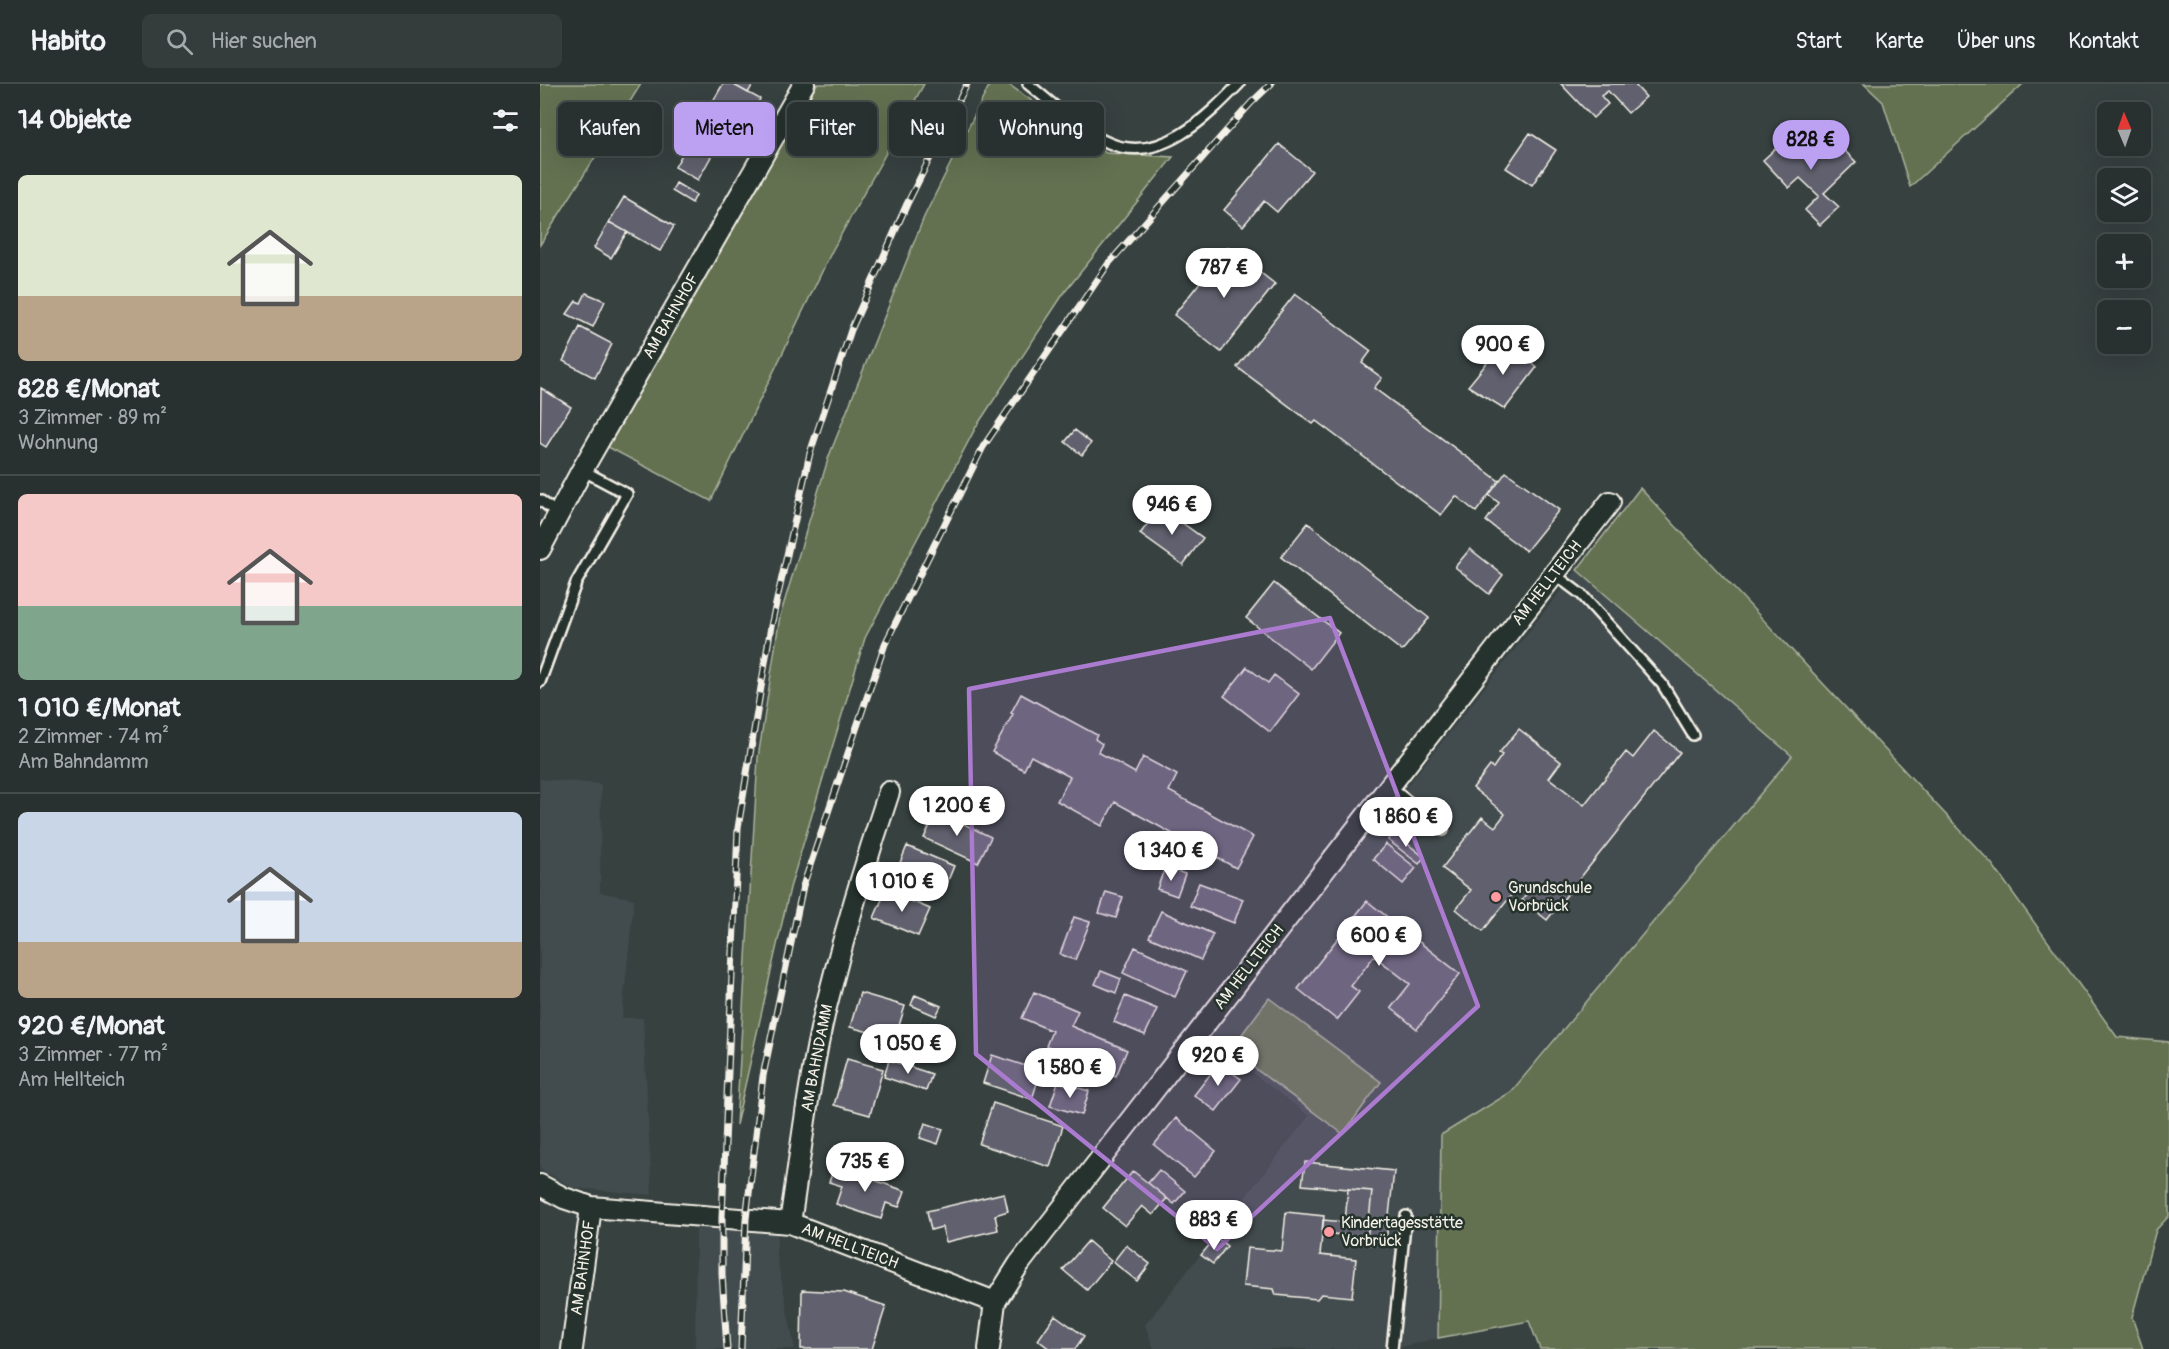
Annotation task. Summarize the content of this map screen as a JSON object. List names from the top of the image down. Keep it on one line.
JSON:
{"streets":{"street":["AM BAHNHOF","AM HELLTEICH","AM BAHNDAMM"]},"crossings":[["AM BAHNHOF","AM HELLTEICH"],["AM HELLTEICH","AM BAHNDAMM"]],"places":["Grundschule Vorbrück","Kindertagesstätte Vorbrück"],"north":"top","page":{"header":"Habito","search":"Hier suchen","nav":["Start","Karte","Über uns","Kontakt"],"heading":"14 Objekte","map_buttons":["+","−"],"chip":["Kaufen","Mieten","Filter","Neu","Wohnung"],"price":["828 €","787 €","900 €","946 €","1 200 €","1 860 €","1 340 €","1 010 €","600 €","1 050 €","920 €","1 580 €","735 €","883 €"],"list":[{"name":"828 €/Monat","note":"3 Zimmer · 89 m² · Wohnung"},{"name":"1 010 €/Monat","note":"2 Zimmer · 74 m² · Am Bahndamm"},{"name":"920 €/Monat","note":"3 Zimmer · 77 m² · Am Hellteich"}]}}
